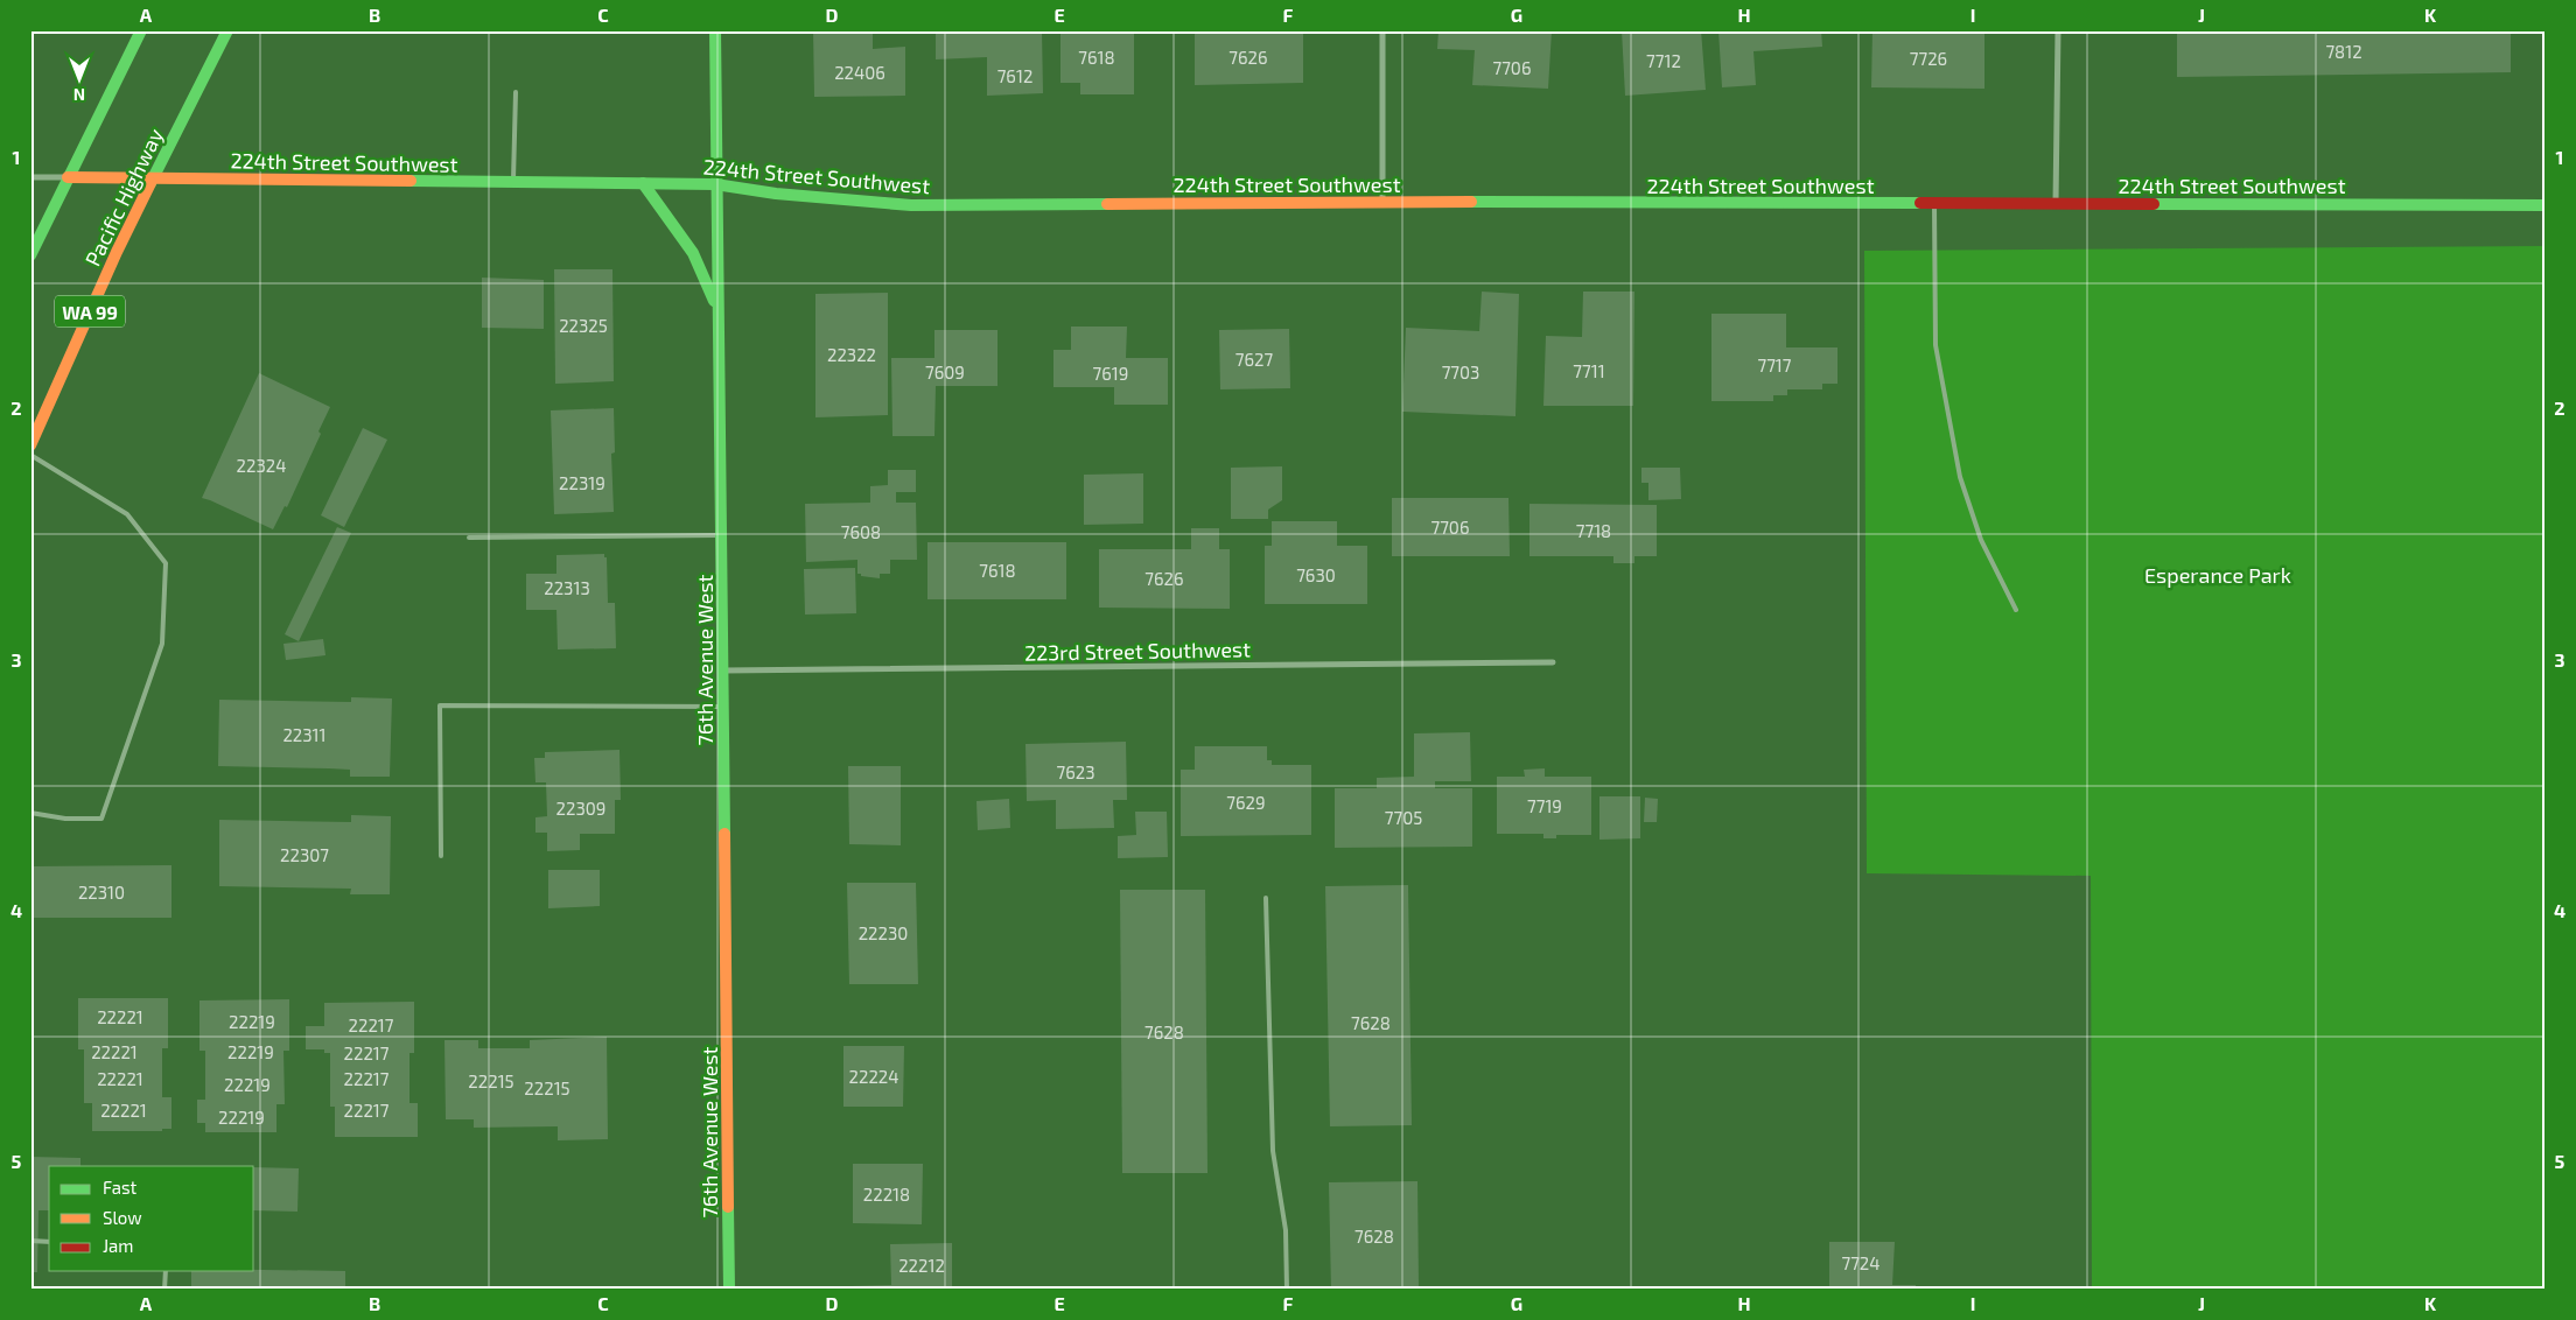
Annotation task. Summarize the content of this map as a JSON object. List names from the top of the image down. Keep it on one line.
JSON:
{"streets":{"main road":["224th Street Southwest","Pacific Highway","WA 99","76th Avenue West"],"street":["223rd Street Southwest"]},"crossings":[["224th Street Southwest","Pacific Highway"],["224th Street Southwest","76th Avenue West"],["223rd Street Southwest","76th Avenue West"]],"parks":["Esperance Park"],"house_numbers":["7812","7618","7626","7726","7712","7706","22406","7612","22325","22322","7627","7717","7711","7609","7703","7619","22324","22319","7706","7718","7608","7618","7630","7626","22313","22311","7623","7629","7719","22309","7705","22307","22310","22230","22221","22219","7628","22217","7628","22221","22219","22217","22224","22221","22217","22215","22219","22215","22221","22217","22219","22218","7628","7724","22212"],"legend":["Fast","Slow","Jam"],"north":"bottom","grid":{"columns":["A","B","C","D","E","F","G","H","I","J","K"],"rows":["1","2","3","4","5"]}}
